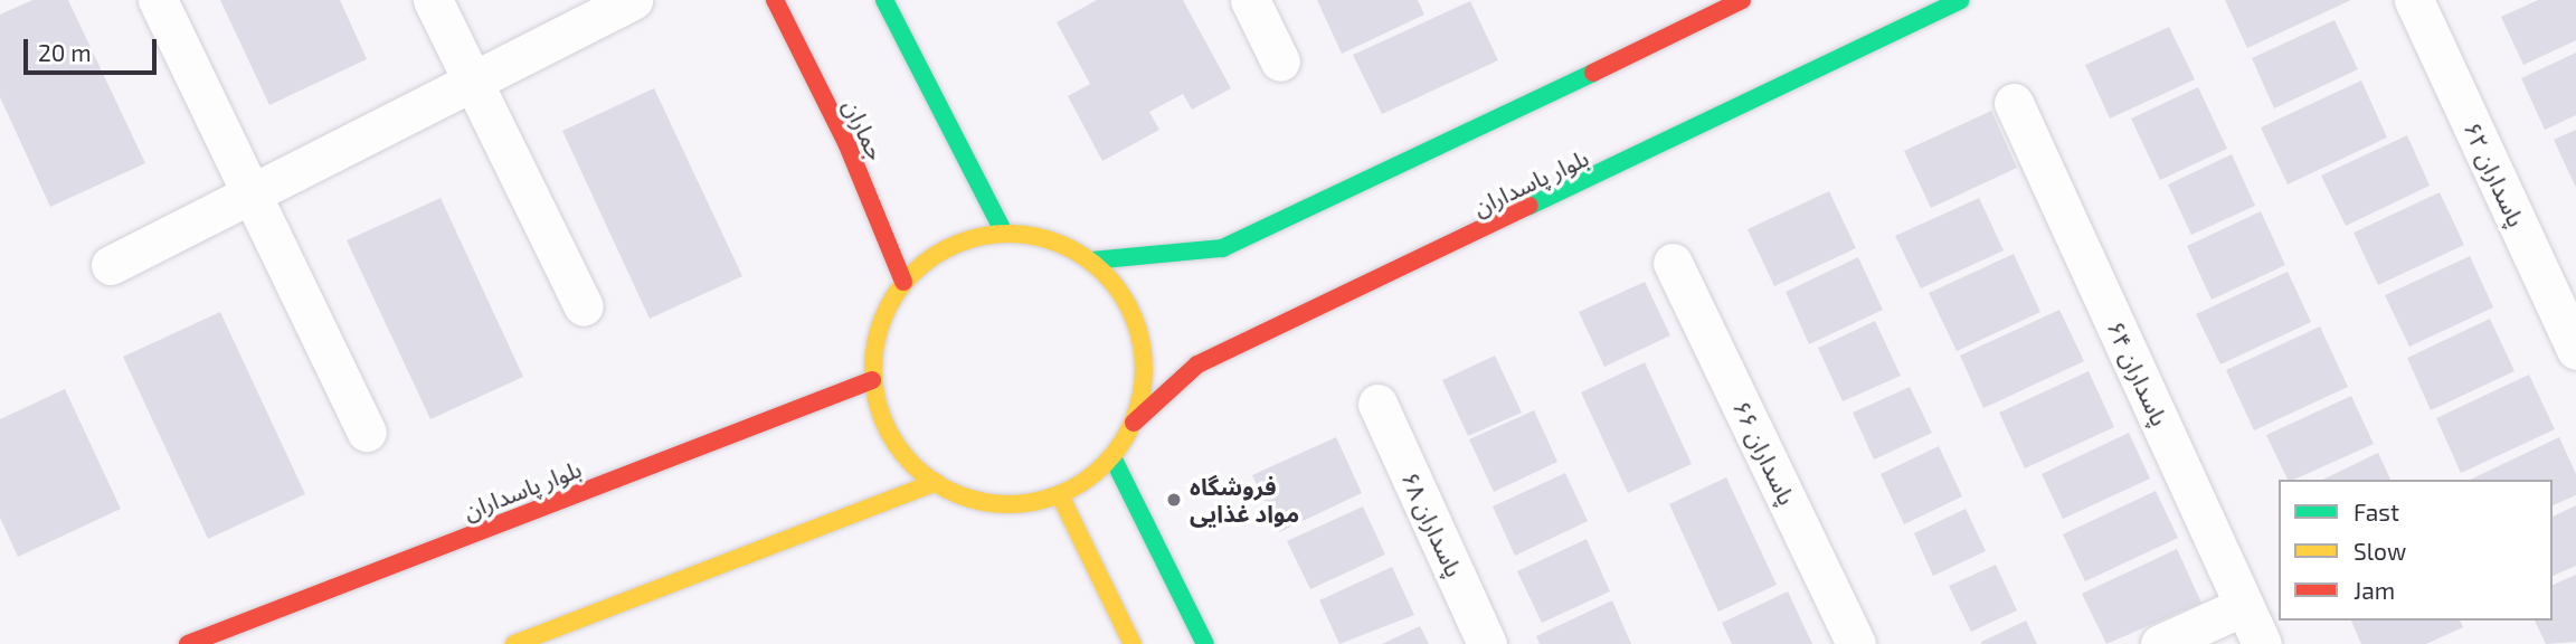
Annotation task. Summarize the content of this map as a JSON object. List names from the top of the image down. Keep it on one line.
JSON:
{"streets":{"main road":["جماران","بلوار پاسداران"],"street":["پاسداران ۶۲","پاسداران ۶۴","پاسداران ۶۶","پاسداران ۶۸"]},"crossings":[["جماران","بلوار پاسداران"]],"places":["فروشگاه مواد غذایی"],"legend":["Fast","Slow","Jam"],"scale_bar":"20 m"}
